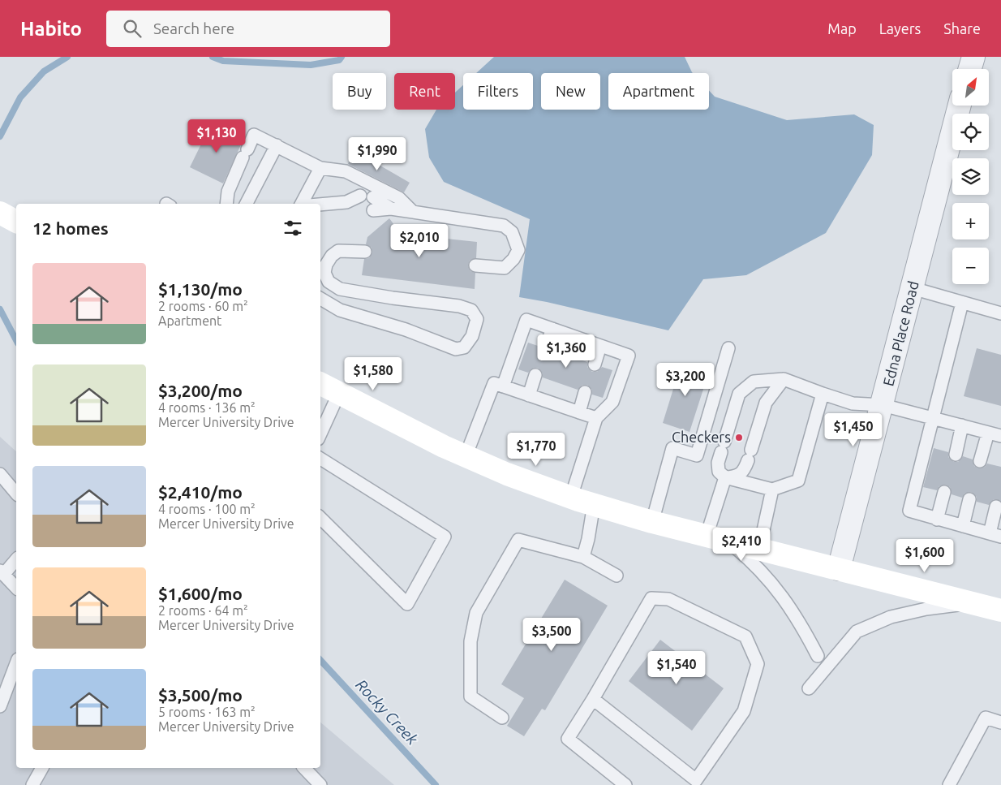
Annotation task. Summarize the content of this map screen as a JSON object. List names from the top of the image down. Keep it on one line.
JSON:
{"streets":{"street":["Edna Place Road"]},"water":["Rocky Creek"],"places":["Checkers"],"north":"top right","page":{"header":"Habito","search":"Search here","nav":["Map","Layers","Share"],"map_buttons":["+","−"],"chip":["Buy","Rent","Filters","New","Apartment"],"price":["$1,130","$1,990","$2,010","$1,360","$1,580","$3,200","$1,450","$1,770","$2,410","$1,600","$3,500","$1,540"],"heading":"12 homes","list":[{"name":"$1,130/mo","note":"2 rooms · 60 m² · Apartment"},{"name":"$3,200/mo","note":"4 rooms · 136 m² · Mercer University Drive"},{"name":"$2,410/mo","note":"4 rooms · 100 m² · Mercer University Drive"},{"name":"$1,600/mo","note":"2 rooms · 64 m² · Mercer University Drive"},{"name":"$3,500/mo","note":"5 rooms · 163 m² · Mercer University Drive"}]}}
